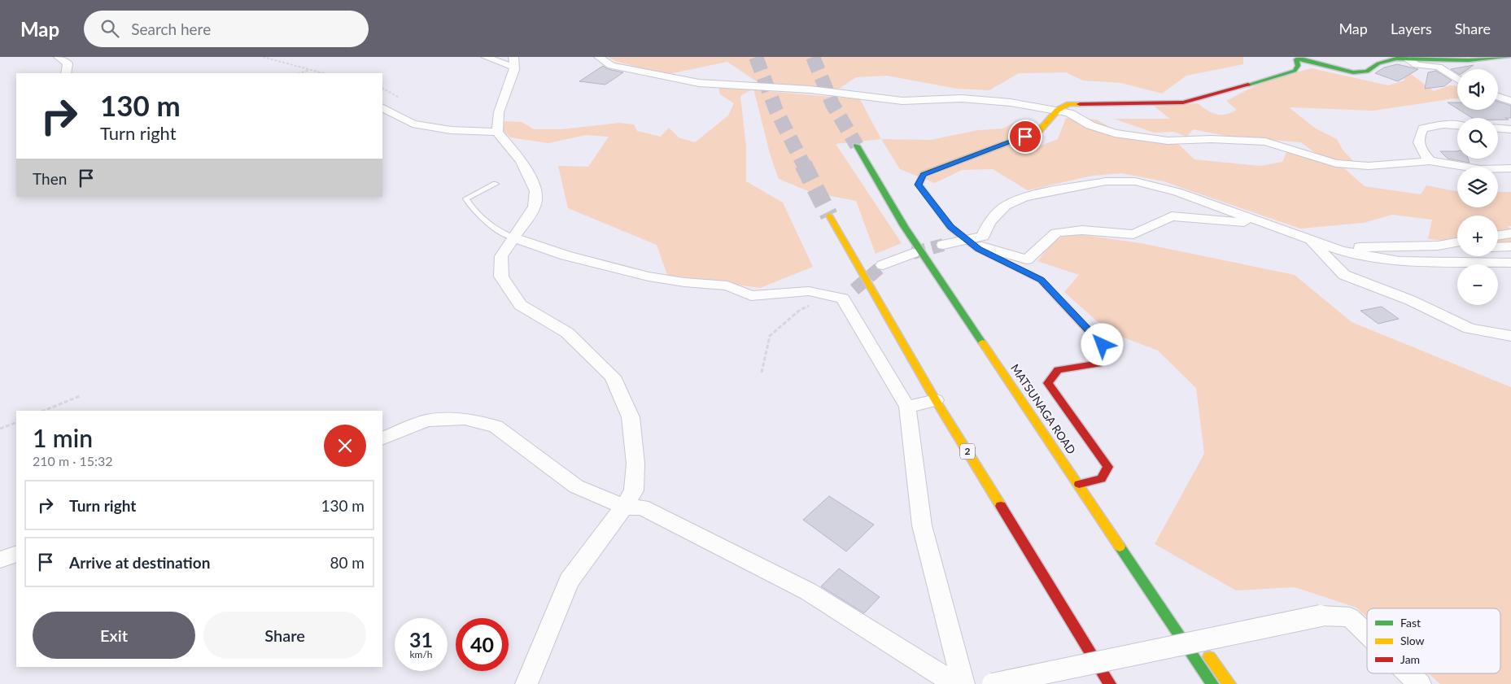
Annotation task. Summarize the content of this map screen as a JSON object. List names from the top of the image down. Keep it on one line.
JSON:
{"streets":{"main road":["MATSUNAGA ROAD","2"]},"legend":["Fast","Slow","Jam"],"page":{"header":"Map","search":"Search here","nav":["Map","Layers","Share"],"map_buttons":["+","−"],"turn":["130 m","Turn right"],"then":"Then","heading":["1 min","210 m · 15:32"],"list":[{"name":"Turn right","value":"130 m"},{"name":"Arrive at destination","value":"80 m"}],"buttons":["Exit","Share"],"speed":"31 km/h","limit":"40"}}
